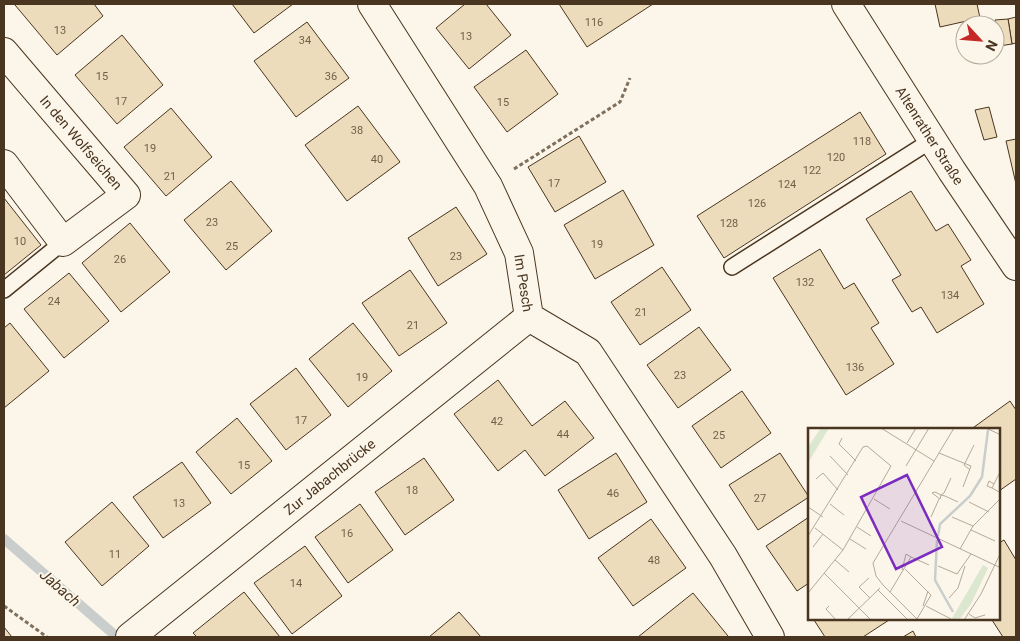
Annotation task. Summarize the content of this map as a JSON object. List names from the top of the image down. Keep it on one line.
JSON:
{"streets":{"street":["Altenrather Straße","In den Wolfseichen","Im Pesch","Zur Jabachbrücke"]},"crossings":[["Im Pesch","Zur Jabachbrücke"]],"water":["Jabach"],"house_numbers":["116","13","13","34","15","36","17","15","38","118","19","120","40","122","21","17","124","126","23","128","10","19","25","23","26","132","134","24","21","21","136","23","19","17","42","44","25","15","18","46","27","13","16","11","48","14"],"north":"bottom right"}
